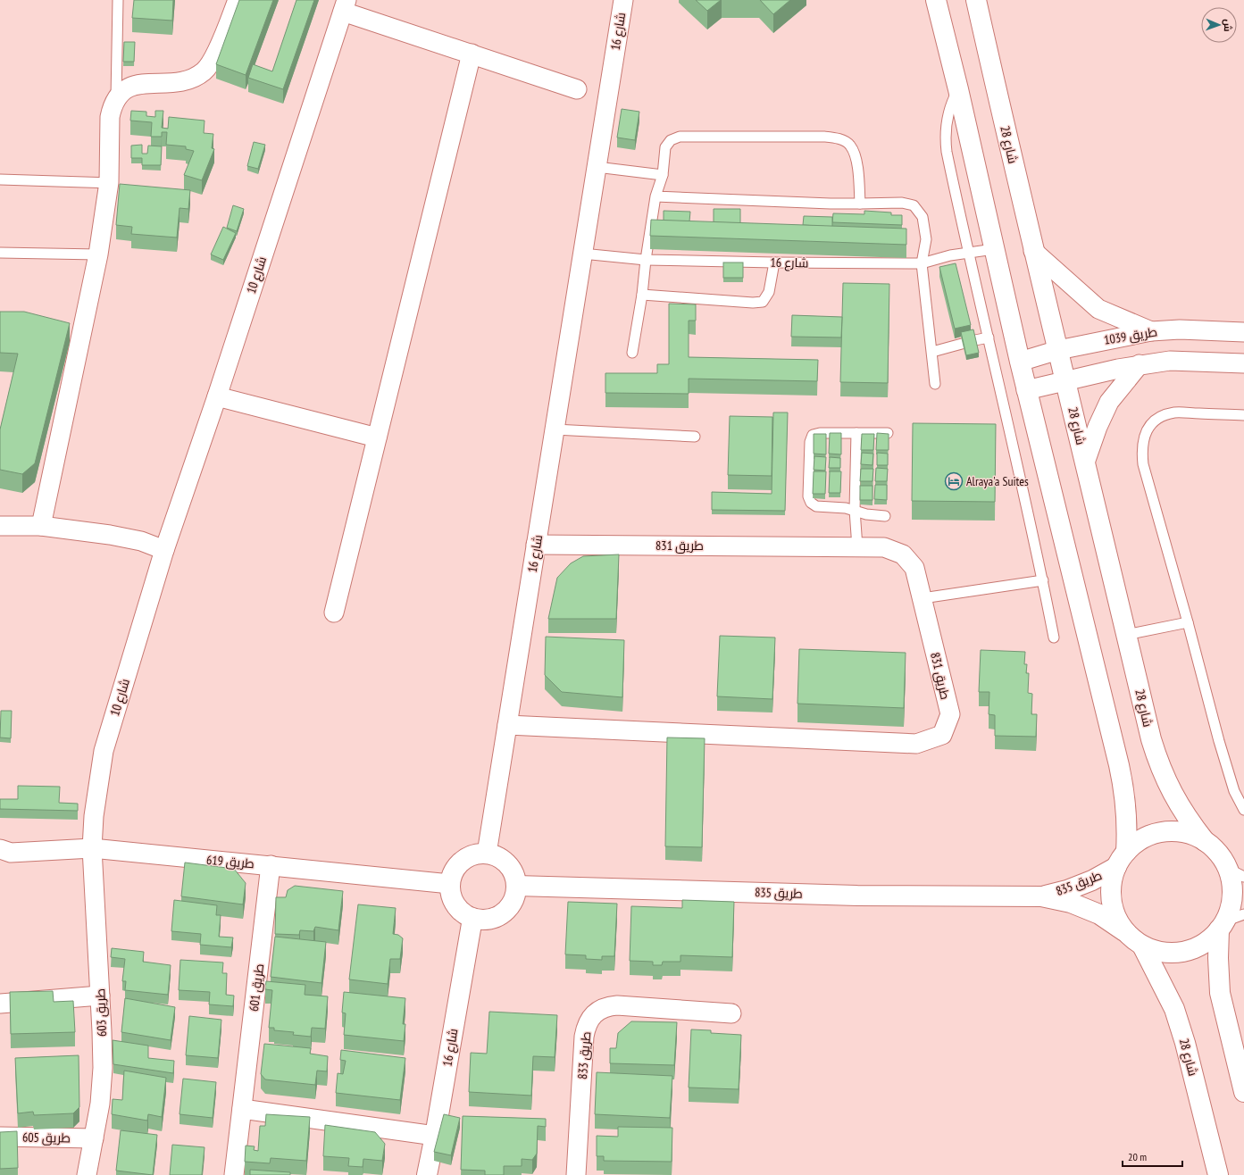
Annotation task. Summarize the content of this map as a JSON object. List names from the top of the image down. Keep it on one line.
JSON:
{"streets":{"main road":["شارع 16","شارع 28","طريق 835"],"street":["شارع 10","طريق 1039","طريق 831","طريق 619","طريق 601","طريق 603","طريق 833","طريق 605"]},"crossings":[["شارع 16","طريق 831"],["شارع 16","طريق 619"],["شارع 16","طريق 835"],["شارع 28","طريق 1039"],["شارع 28","طريق 835"],["شارع 10","طريق 619"],["شارع 10","طريق 603"],["طريق 619","طريق 835"],["طريق 619","طريق 601"],["طريق 619","طريق 603"],["طريق 603","طريق 605"]],"places":{"hotel":["Alraya'a Suites"]},"scale_bar":"20 m","north":"right"}
